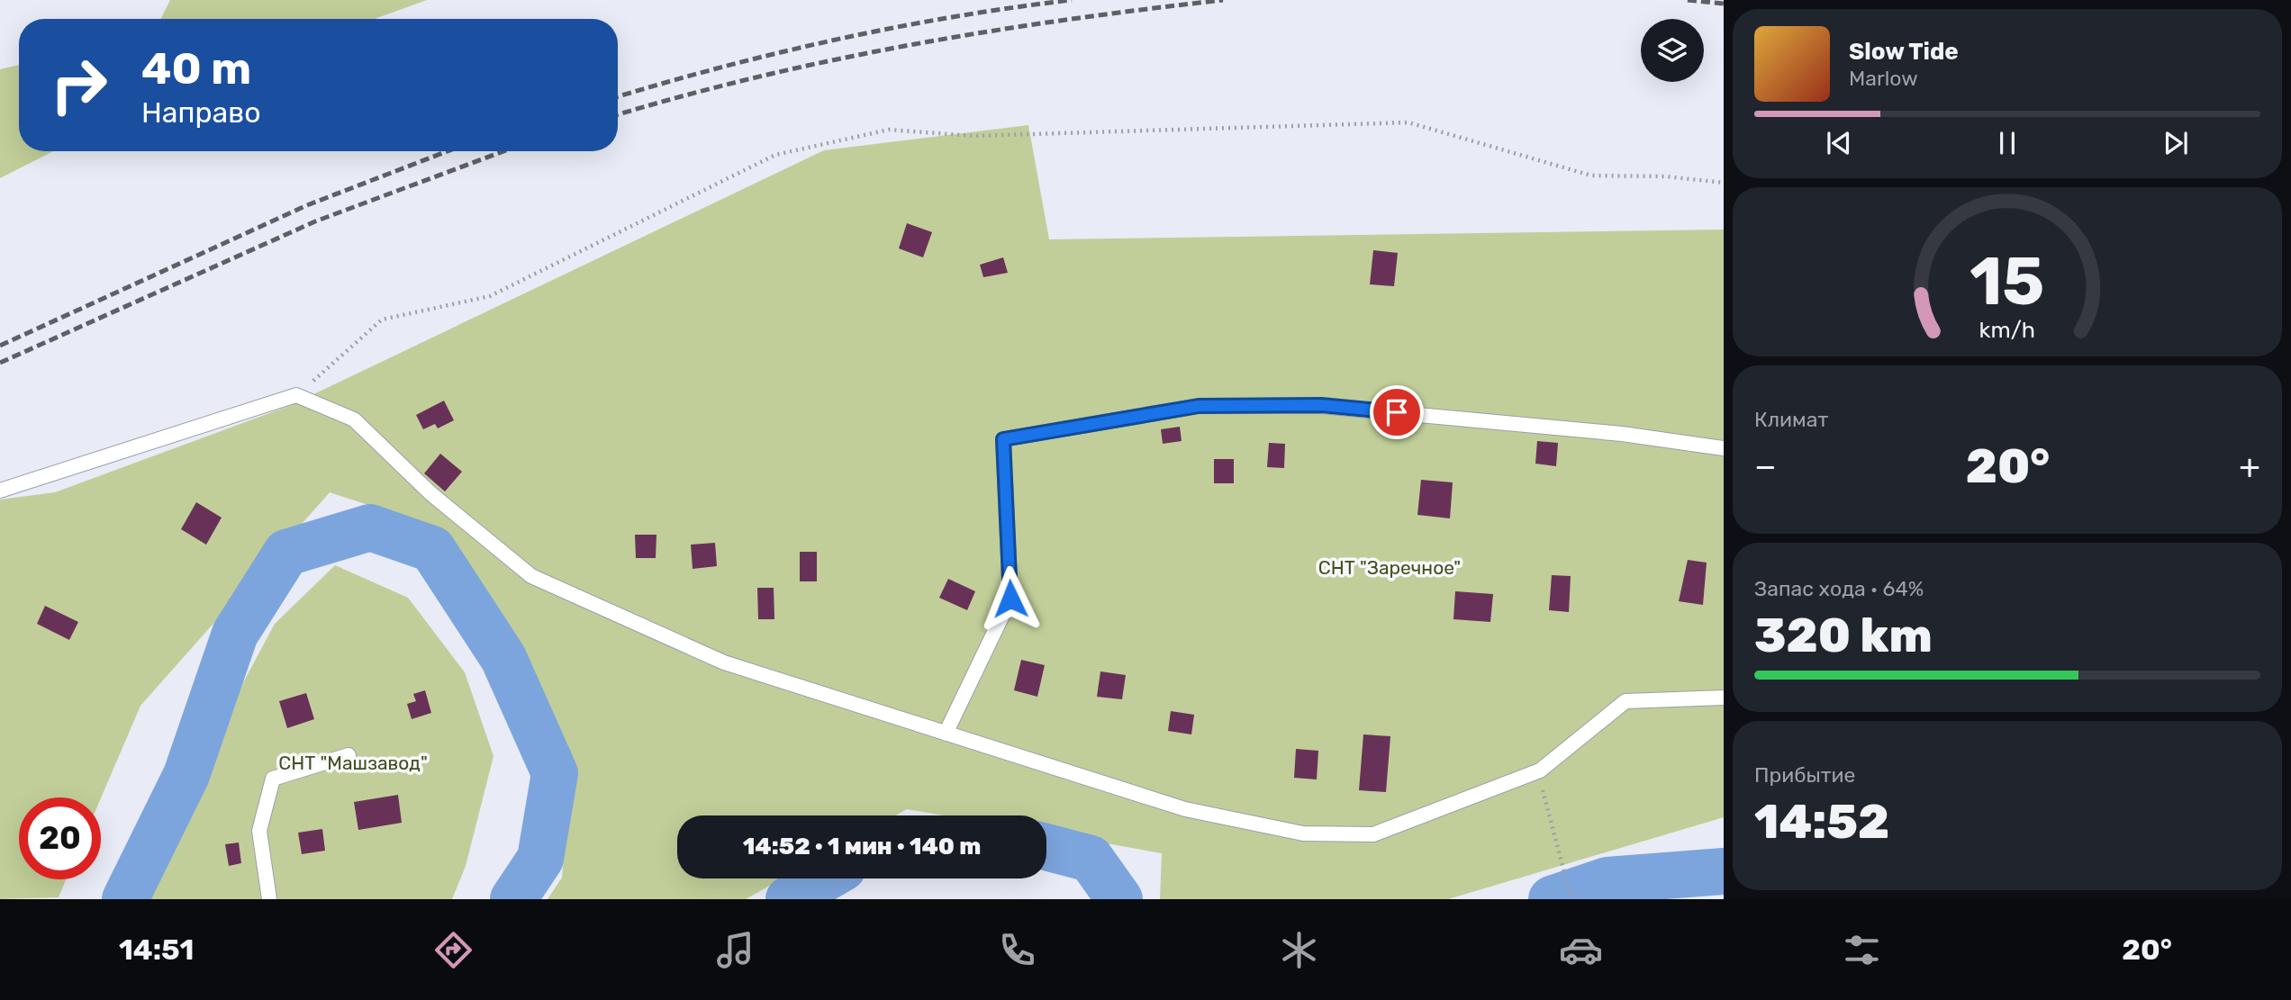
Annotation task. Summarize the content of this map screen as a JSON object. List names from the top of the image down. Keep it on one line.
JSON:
{"parks":["СНТ \"Заречное\"","СНТ \"Машзавод\""],"page":{"turn":["40 m","Направо"],"song":["Slow Tide","Marlow"],"tile":["Климат",["Запас хода · 64%","320 km"],["Прибытие","14:52"]],"heat":["−","20°","+"],"limit":"20","trip":"14:52 · 1 мин · 140 m","tabs":["14:51","20°"],"gauge":["15","km/h"]}}
